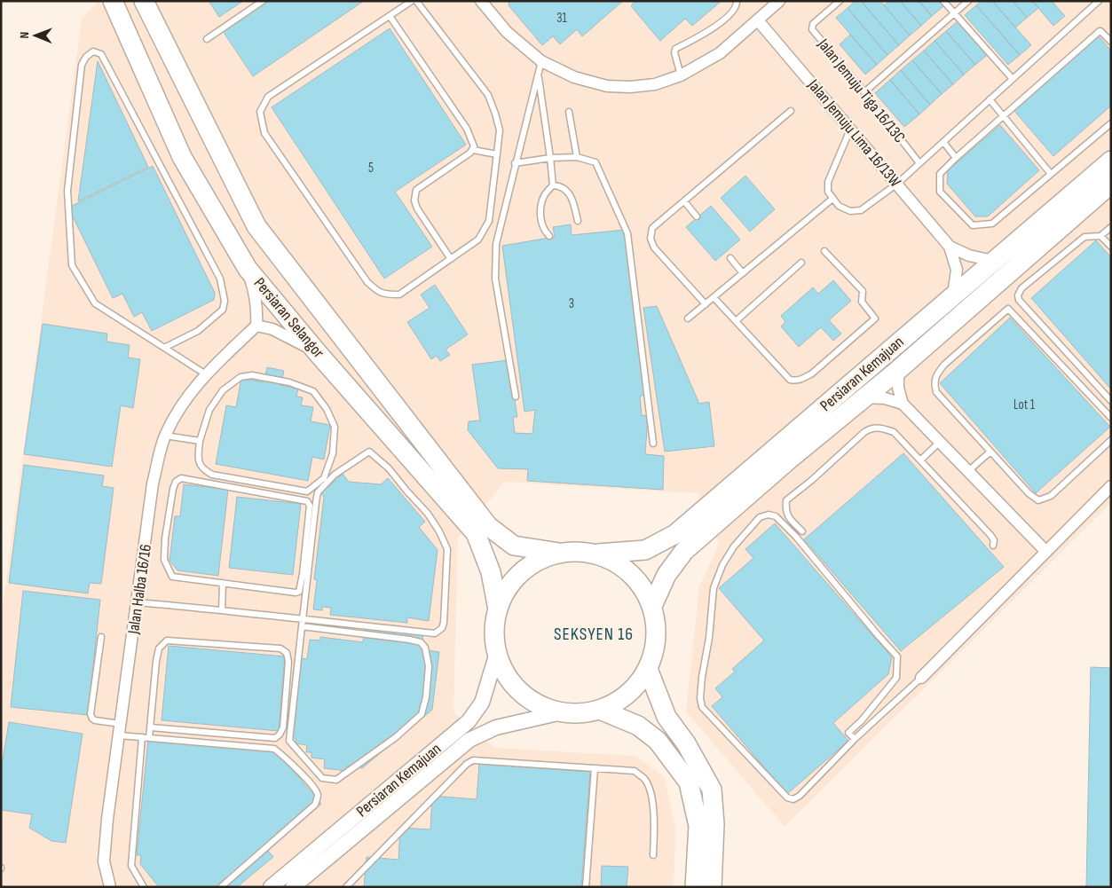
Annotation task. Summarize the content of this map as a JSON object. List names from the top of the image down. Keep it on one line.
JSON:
{"streets":{"main road":["Persiaran Selangor","Persiaran Kemajuan"],"street":["Jalan Jemuju Lima 16/13W","Jalan Halba 16/16"],"lane":["Jalan Jemuju Tiga 16/13C"]},"crossings":[["Jalan Jemuju Lima 16/13W","Persiaran Kemajuan"]],"districts":["SEKSYEN 16"],"house_numbers":["31","5","3","Lot 1"],"north":"left"}
